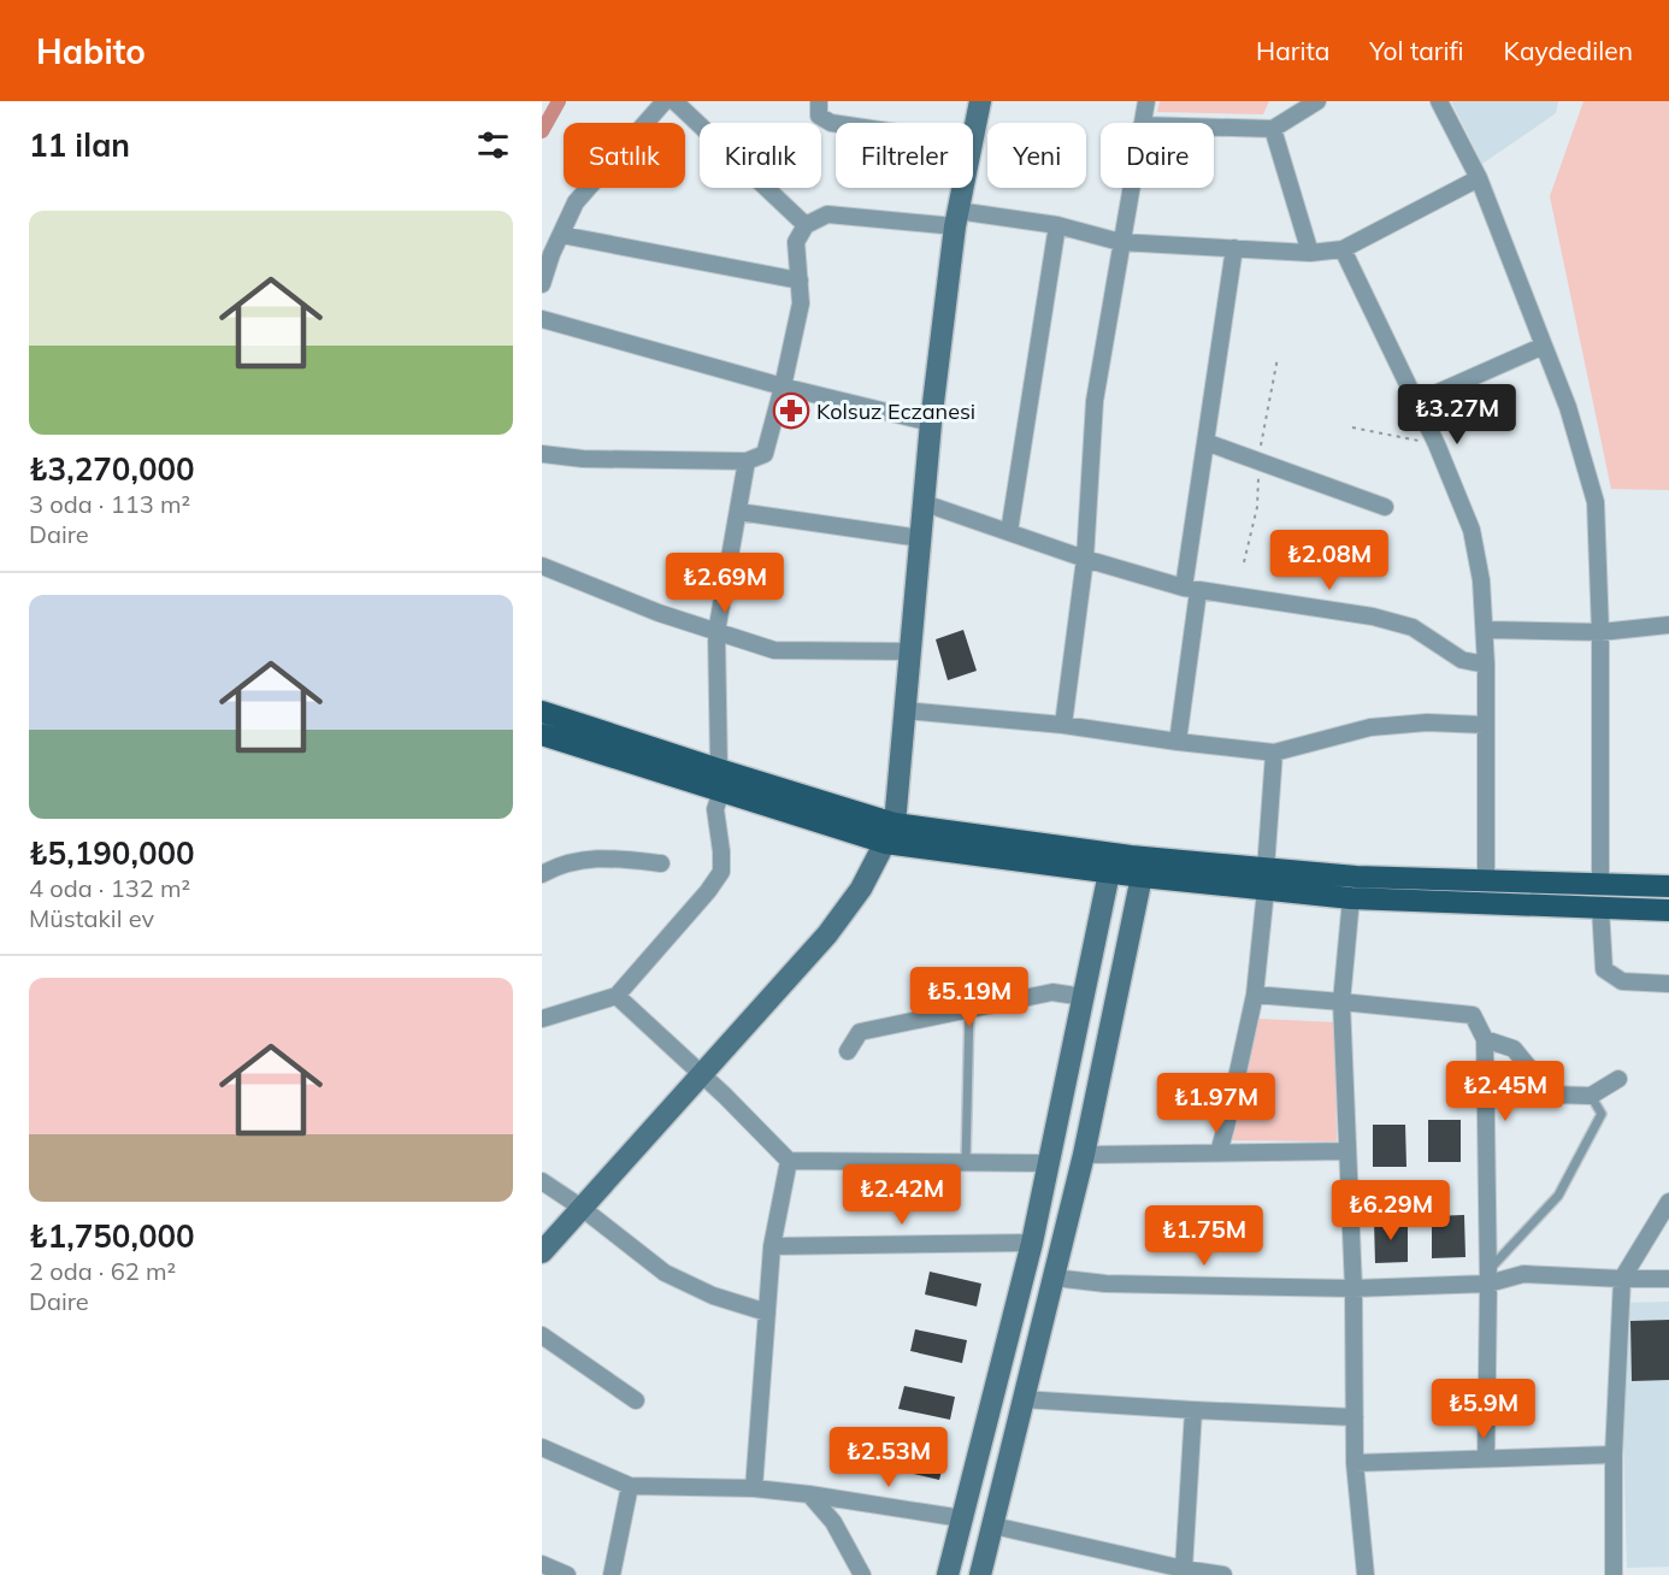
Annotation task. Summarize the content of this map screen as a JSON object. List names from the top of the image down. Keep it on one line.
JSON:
{"places":{"pharmacy":["Kolsuz Eczanesi"]},"page":{"header":"Habito","nav":["Harita","Yol tarifi","Kaydedilen"],"heading":"11 ilan","chip":["Satılık","Kiralık","Filtreler","Yeni","Daire"],"list":[{"name":"₺3,270,000","note":"3 oda · 113 m² · Daire"},{"name":"₺5,190,000","note":"4 oda · 132 m² · Müstakil ev"},{"name":"₺1,750,000","note":"2 oda · 62 m² · Daire"}],"price":["₺3.27M","₺2.08M","₺2.69M","₺5.19M","₺2.45M","₺1.97M","₺2.42M","₺6.29M","₺1.75M","₺5.9M","₺2.53M"]}}
